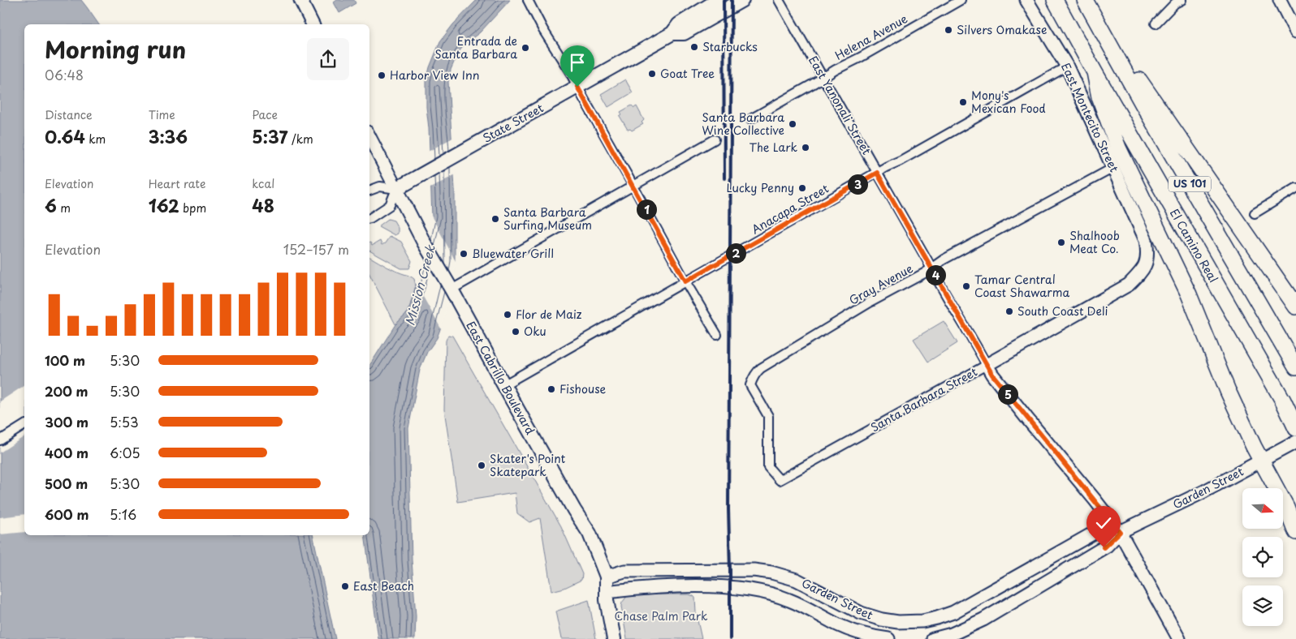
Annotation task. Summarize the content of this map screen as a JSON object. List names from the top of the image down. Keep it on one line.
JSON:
{"streets":{"highway":["US 101","El Camino Real"],"main road":["East Yanonali Street","East Montecito Street","State Street","East Cabrillo Boulevard","Santa Barbara Street","Garden Street"],"street":["Helena Avenue","Anacapa Street","Gray Avenue"]},"crossings":[["Helena Avenue","East Yanonali Street"],["East Yanonali Street","Anacapa Street"],["East Yanonali Street","Gray Avenue"],["East Yanonali Street","Santa Barbara Street"],["East Yanonali Street","Garden Street"],["East Montecito Street","Anacapa Street"],["East Montecito Street","Gray Avenue"],["East Montecito Street","Santa Barbara Street"],["State Street","East Cabrillo Boulevard"],["Anacapa Street","East Cabrillo Boulevard"],["Gray Avenue","Santa Barbara Street"],["East Cabrillo Boulevard","Garden Street"]],"water":["Mission Creek"],"parks":["Chase Palm Park"],"places":["Silvers Omakase","Starbucks","Entrada de Santa Barbara","Goat Tree","Harbor View Inn","Mony's Mexican Food","Santa Barbara Wine Collective","The Lark","Lucky Penny","Santa Barbara Surfing Museum","Shalhoob Meat Co.","Bluewater Grill","Tamar Central Coast Shawarma","South Coast Deli","Flor de Maiz","Oku","Fishouse","Skater's Point Skatepark","East Beach"],"north":"right","page":{"heading":["Morning run","06:48"],"stats":[["Distance","0.64 km"],["Time","3:36"],["Pace","5:37 /km"],["Elevation","6 m"],["Heart rate","162 bpm"],["kcal","48"]],"pins":["3","1","2","4","5"],"chart":["Elevation","152–157 m"],"list":[{"name":"100 m","note":"5:30"},{"name":"200 m","note":"5:30"},{"name":"300 m","note":"5:53"},{"name":"400 m","note":"6:05"},{"name":"500 m","note":"5:30"},{"name":"600 m","note":"5:16"}]}}
